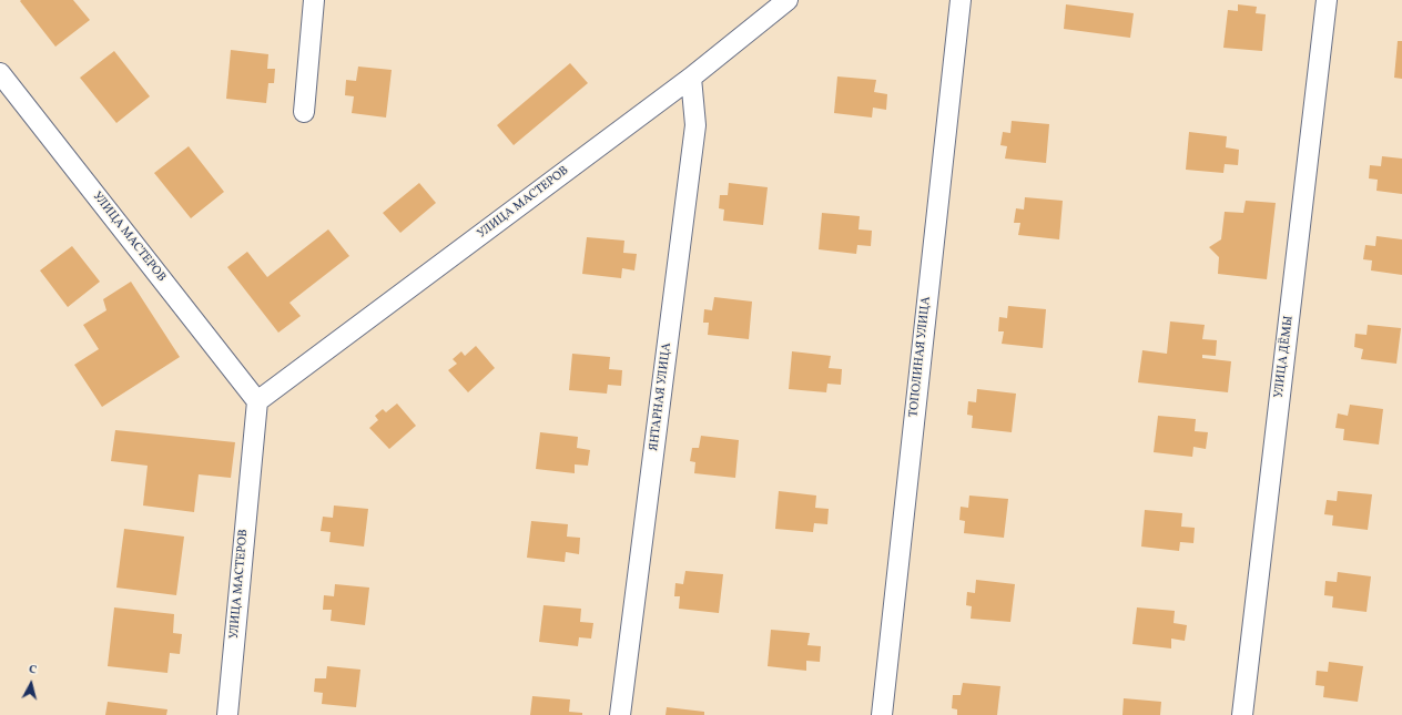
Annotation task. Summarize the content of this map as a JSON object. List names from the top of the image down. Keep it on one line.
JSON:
{"streets":{"street":["УЛИЦА МАСТЕРОВ","ТОПОЛИНАЯ УЛИЦА","УЛИЦА ДЁМЫ","ЯНТАРНАЯ УЛИЦА"]},"crossings":[["УЛИЦА МАСТЕРОВ","ЯНТАРНАЯ УЛИЦА"]],"north":"top"}
